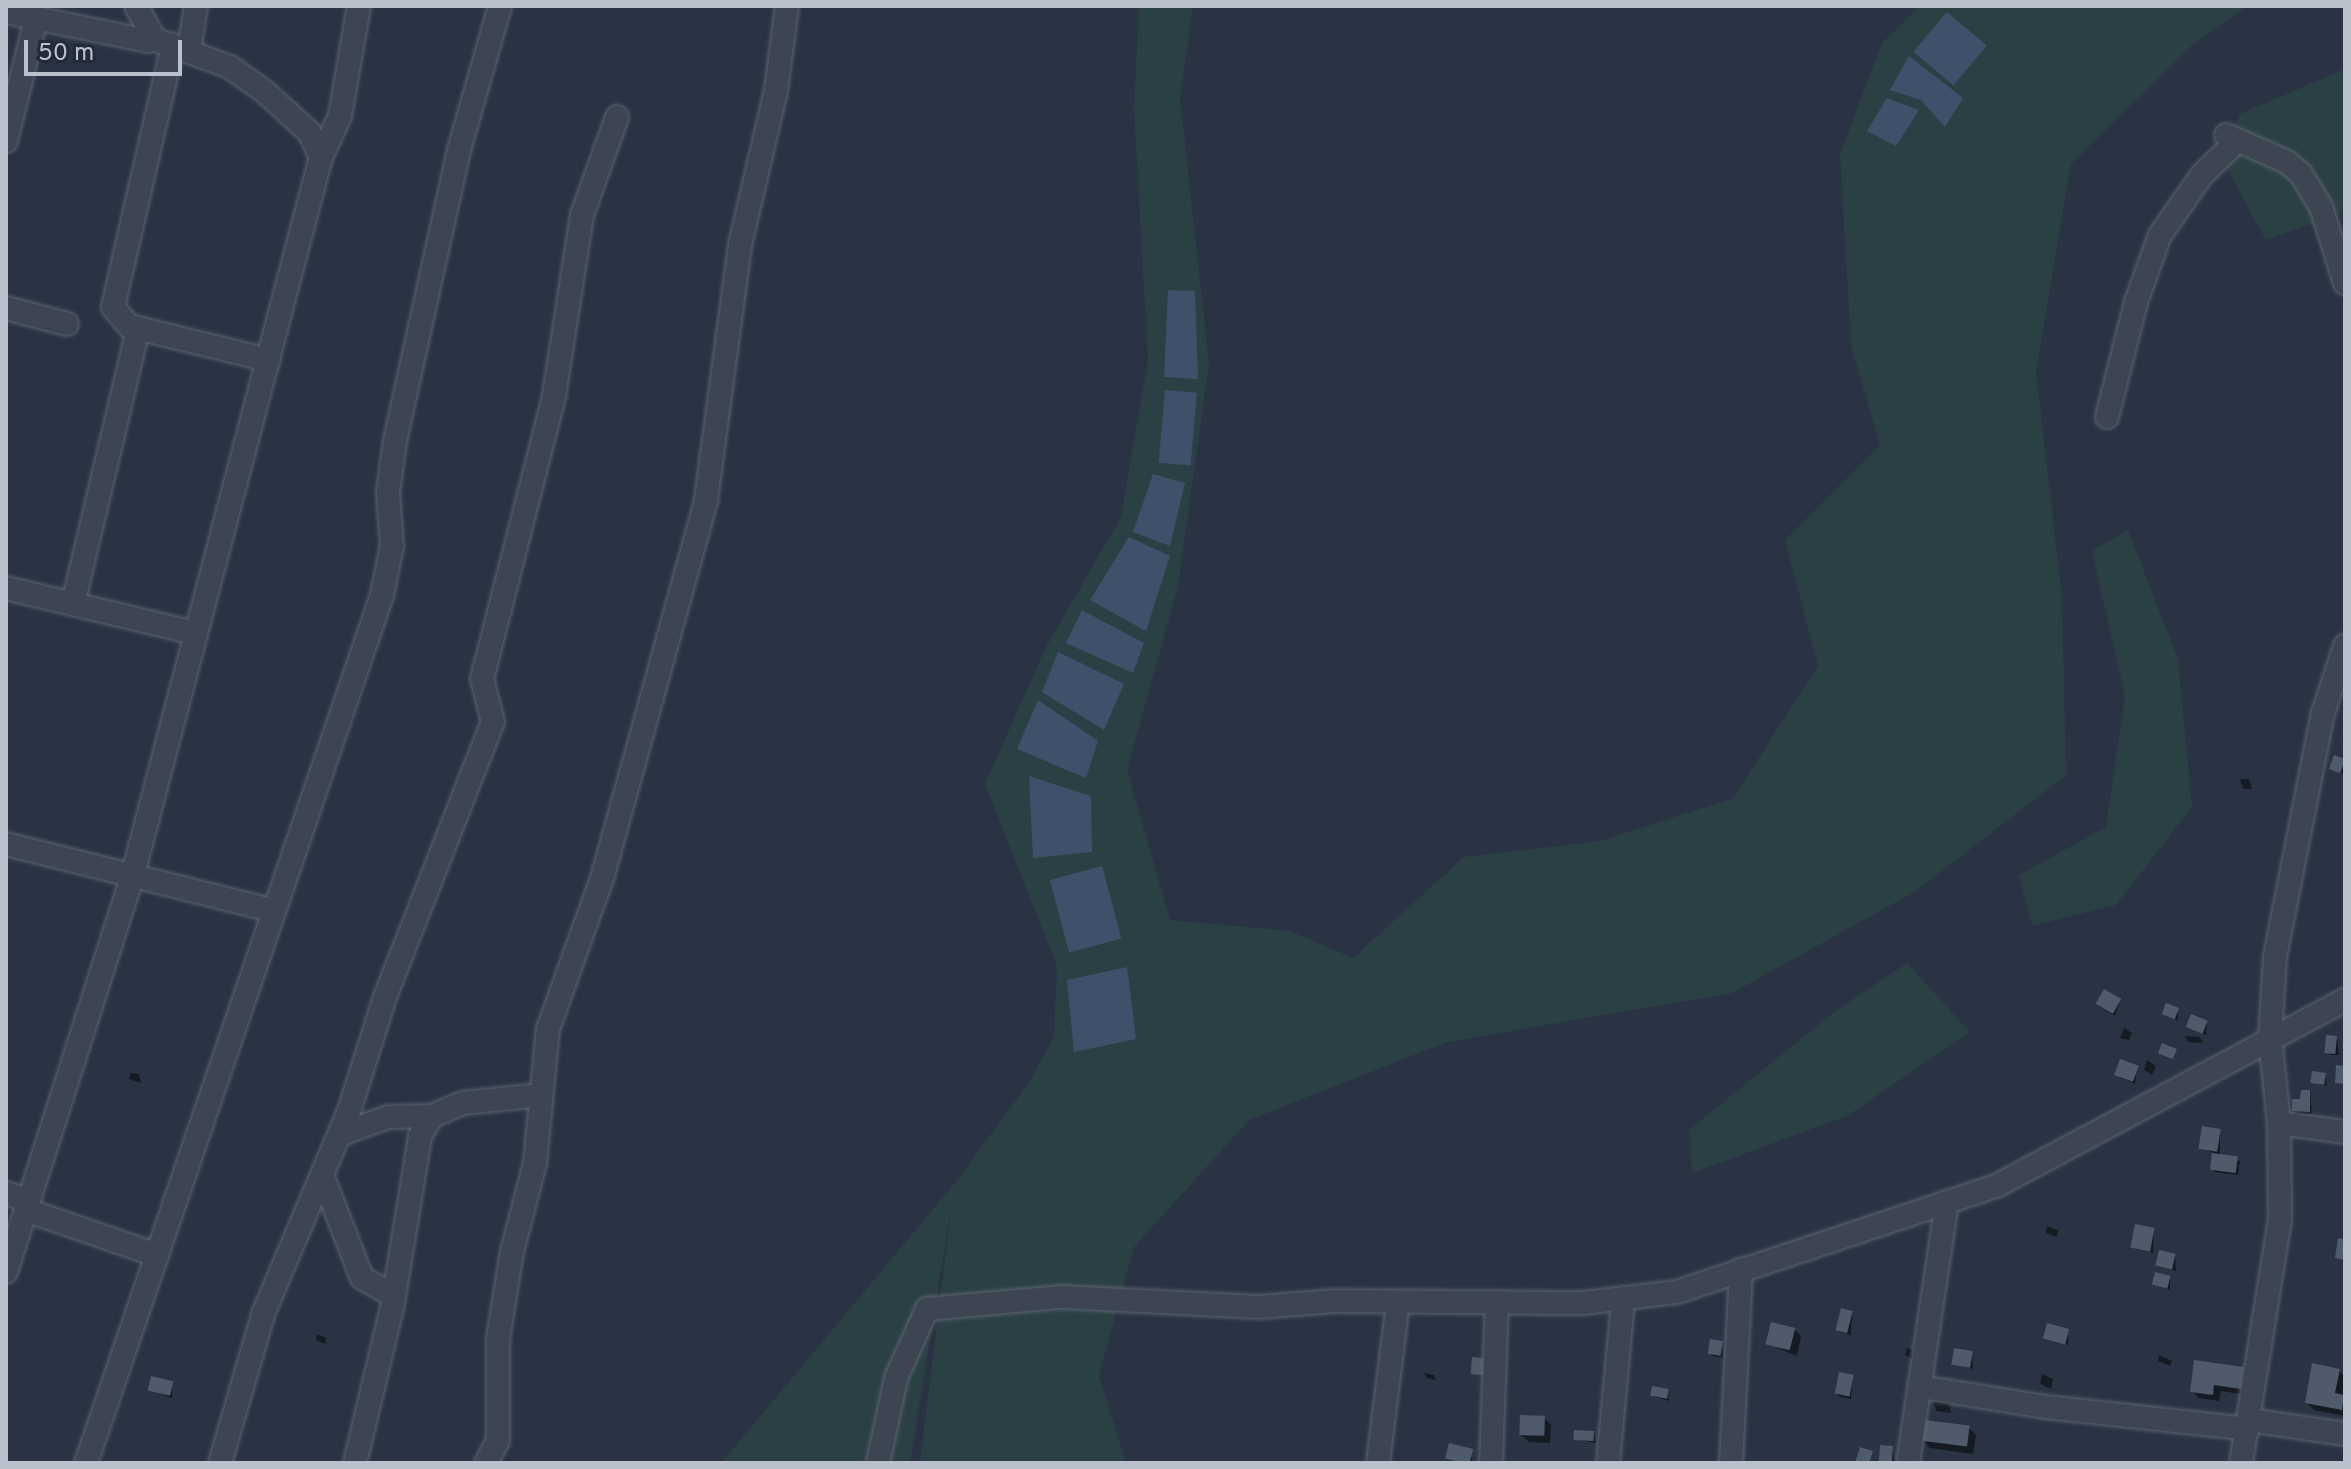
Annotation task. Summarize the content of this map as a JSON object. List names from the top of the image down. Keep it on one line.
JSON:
{"scale_bar":"50 m"}
